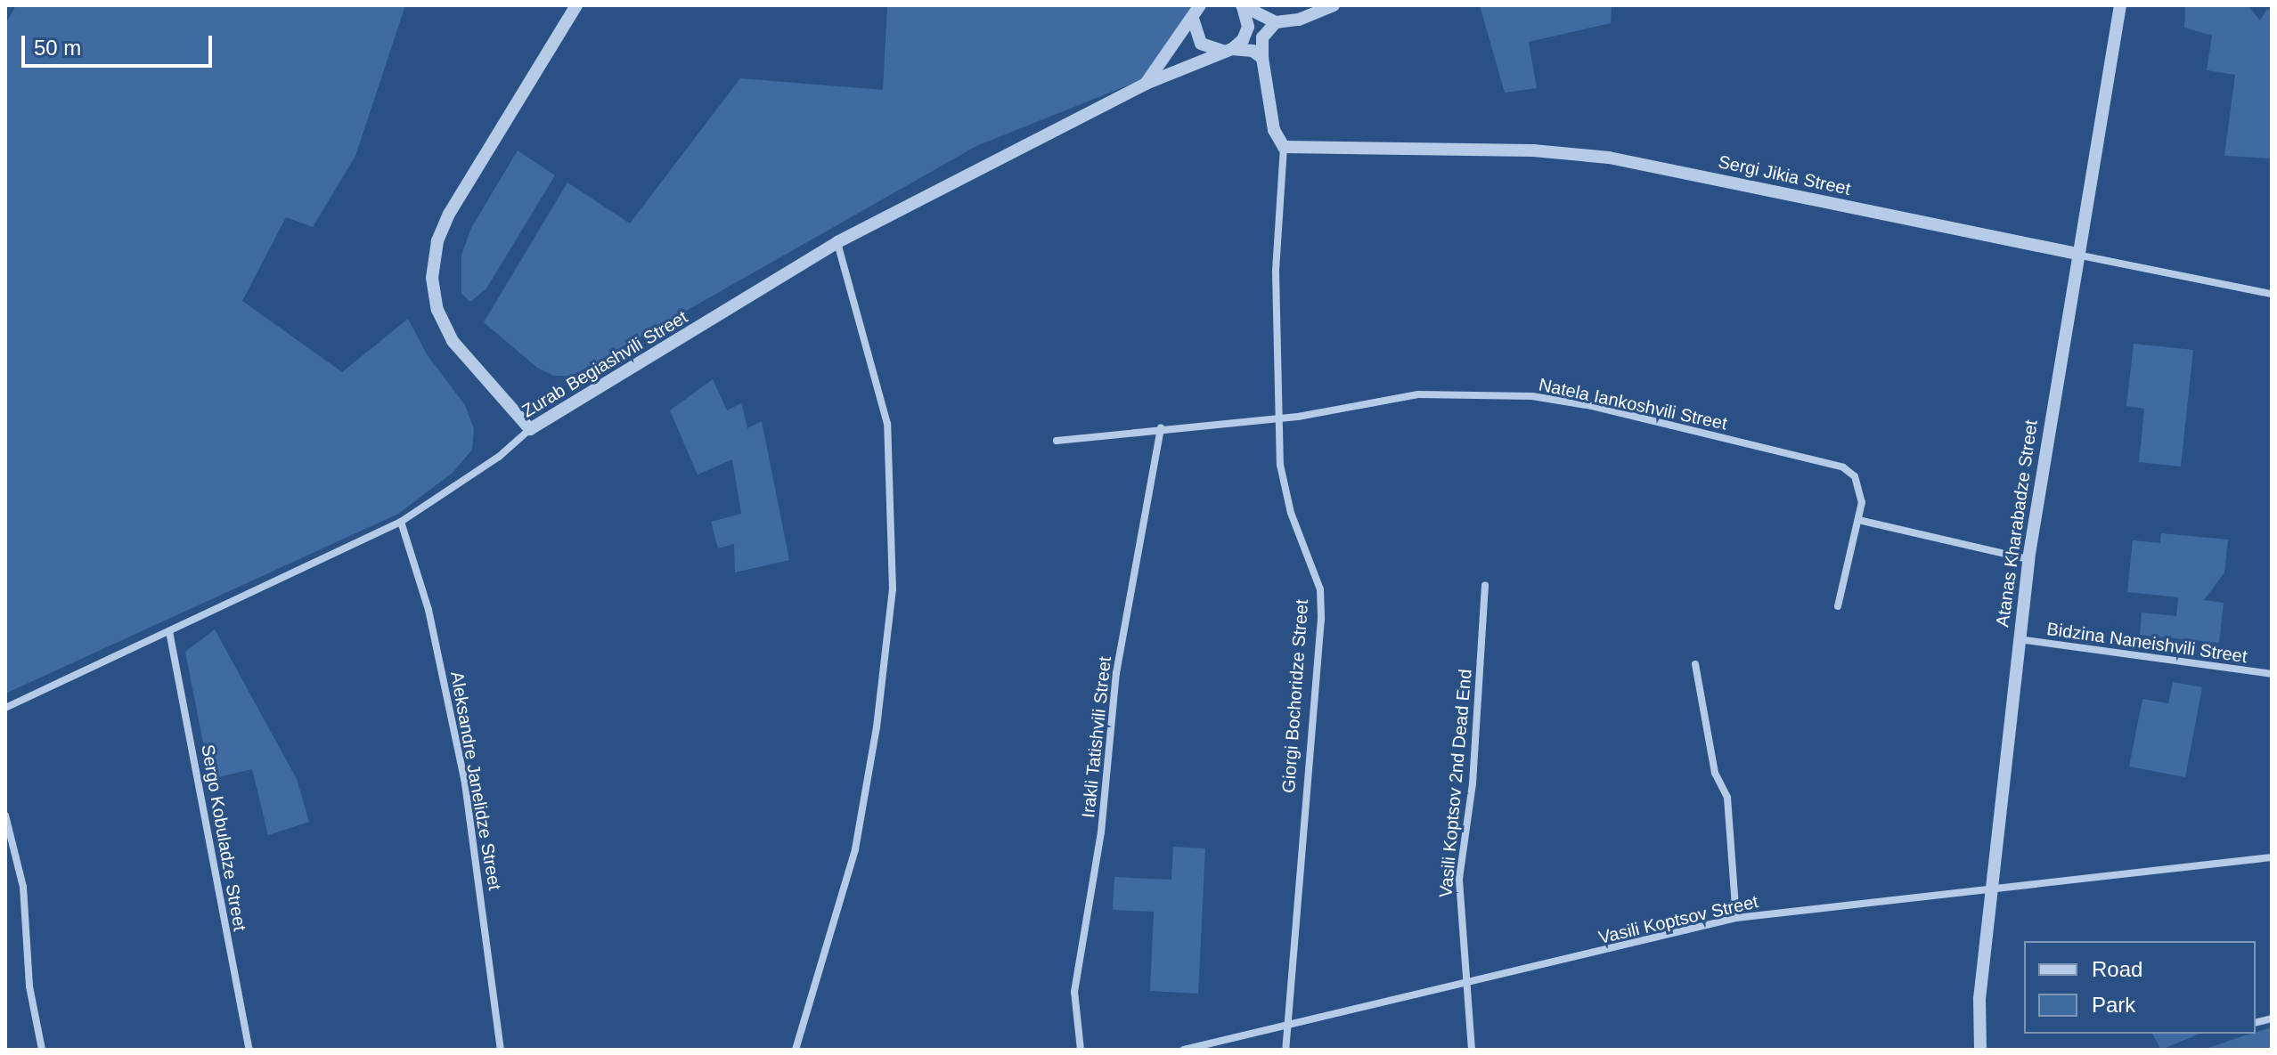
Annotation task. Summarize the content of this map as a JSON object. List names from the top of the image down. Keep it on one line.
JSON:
{"streets":{"street":["Sergi Jikia Street","Zurab Begiashvili Street","Natela Iankoshvili Street","Atanas Kharabadze Street","Bidzina Naneishvili Street","Giorgi Bochoridze Street","Irakli Tatishvili Street","Aleksandre Janelidze Street","Vasili Koptsov 2nd Dead End","Sergo Kobuladze Street","Vasili Koptsov Street"]},"crossings":[["Sergi Jikia Street","Atanas Kharabadze Street"],["Sergi Jikia Street","Giorgi Bochoridze Street"],["Zurab Begiashvili Street","Aleksandre Janelidze Street"],["Zurab Begiashvili Street","Sergo Kobuladze Street"],["Natela Iankoshvili Street","Giorgi Bochoridze Street"],["Natela Iankoshvili Street","Irakli Tatishvili Street"],["Atanas Kharabadze Street","Bidzina Naneishvili Street"],["Atanas Kharabadze Street","Vasili Koptsov Street"],["Giorgi Bochoridze Street","Vasili Koptsov Street"],["Vasili Koptsov 2nd Dead End","Vasili Koptsov Street"]],"legend":["Road","Park"],"scale_bar":"50 m"}
